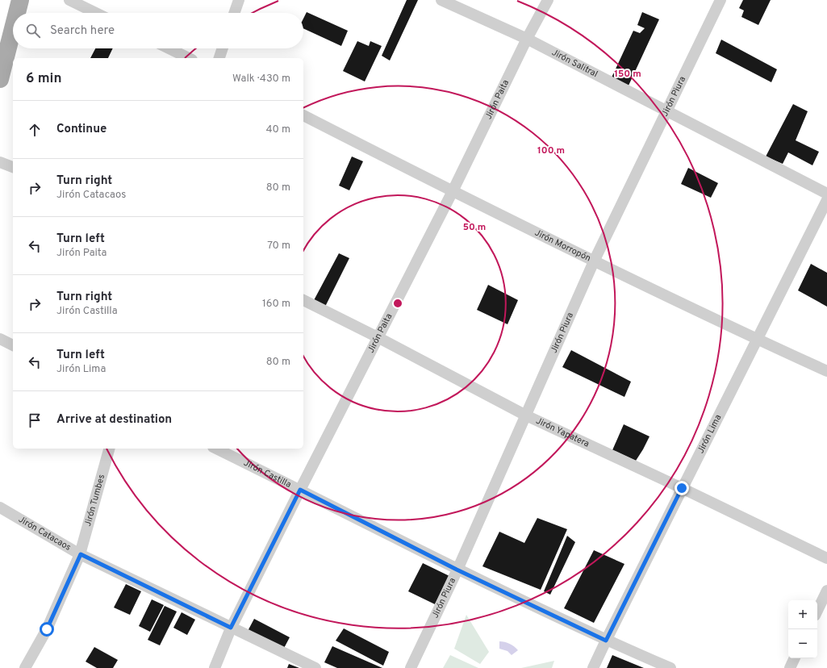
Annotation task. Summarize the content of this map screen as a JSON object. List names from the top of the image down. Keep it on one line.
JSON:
{"streets":{"street":["Jirón Salitral","Jirón Piura","Jirón Paita","Jirón Morropón","Jirón Yapatera","Jirón Lima","Jirón Castilla","Jirón Tumbes","Jirón Catacaos"]},"crossings":[["Jirón Salitral","Jirón Piura"],["Jirón Salitral","Jirón Paita"],["Jirón Piura","Jirón Morropón"],["Jirón Piura","Jirón Yapatera"],["Jirón Piura","Jirón Castilla"],["Jirón Paita","Jirón Morropón"],["Jirón Paita","Jirón Yapatera"],["Jirón Paita","Jirón Castilla"],["Jirón Paita","Jirón Catacaos"],["Jirón Morropón","Jirón Lima"],["Jirón Yapatera","Jirón Lima"],["Jirón Lima","Jirón Castilla"],["Jirón Tumbes","Jirón Catacaos"]],"page":{"search":"Search here","heading":["6 min","Walk · 430 m"],"list":[["Continue","40 m"],["Turn right","Jirón Catacaos","80 m"],["Turn left","Jirón Paita","70 m"],["Turn right","Jirón Castilla","160 m"],["Turn left","Jirón Lima","80 m"],"Arrive at destination"],"map_buttons":["+","−"]},"rings":["150 m","100 m","50 m"]}
